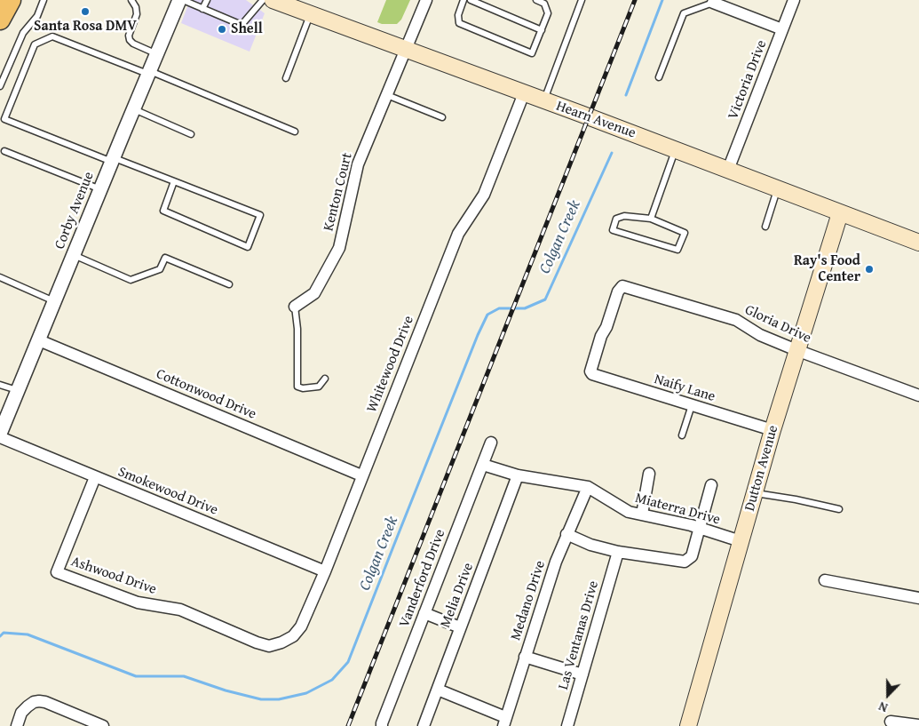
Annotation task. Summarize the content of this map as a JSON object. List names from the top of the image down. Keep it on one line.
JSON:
{"streets":{"main road":["Hearn Avenue","Dutton Avenue"],"street":["Victoria Drive","Kenton Court","Corby Avenue","Gloria Drive","Whitewood Drive","Naify Lane","Cottonwood Drive","Smokewood Drive","Miaterra Drive","Ashwood Drive","Vanderford Drive","Melia Drive","Medano Drive","Las Ventanas Drive"]},"crossings":[["Victoria Drive","Hearn Avenue"],["Hearn Avenue","Kenton Court"],["Hearn Avenue","Whitewood Drive"],["Hearn Avenue","Dutton Avenue"],["Corby Avenue","Cottonwood Drive"],["Gloria Drive","Naify Lane"],["Gloria Drive","Dutton Avenue"],["Whitewood Drive","Cottonwood Drive"],["Whitewood Drive","Smokewood Drive"],["Whitewood Drive","Ashwood Drive"],["Naify Lane","Dutton Avenue"],["Dutton Avenue","Miaterra Drive"],["Smokewood Drive","Ashwood Drive"],["Miaterra Drive","Vanderford Drive"],["Miaterra Drive","Melia Drive"],["Miaterra Drive","Medano Drive"]],"water":["Colgan Creek"],"places":["Santa Rosa DMV","Shell","Ray's Food Center"],"north":"bottom"}
